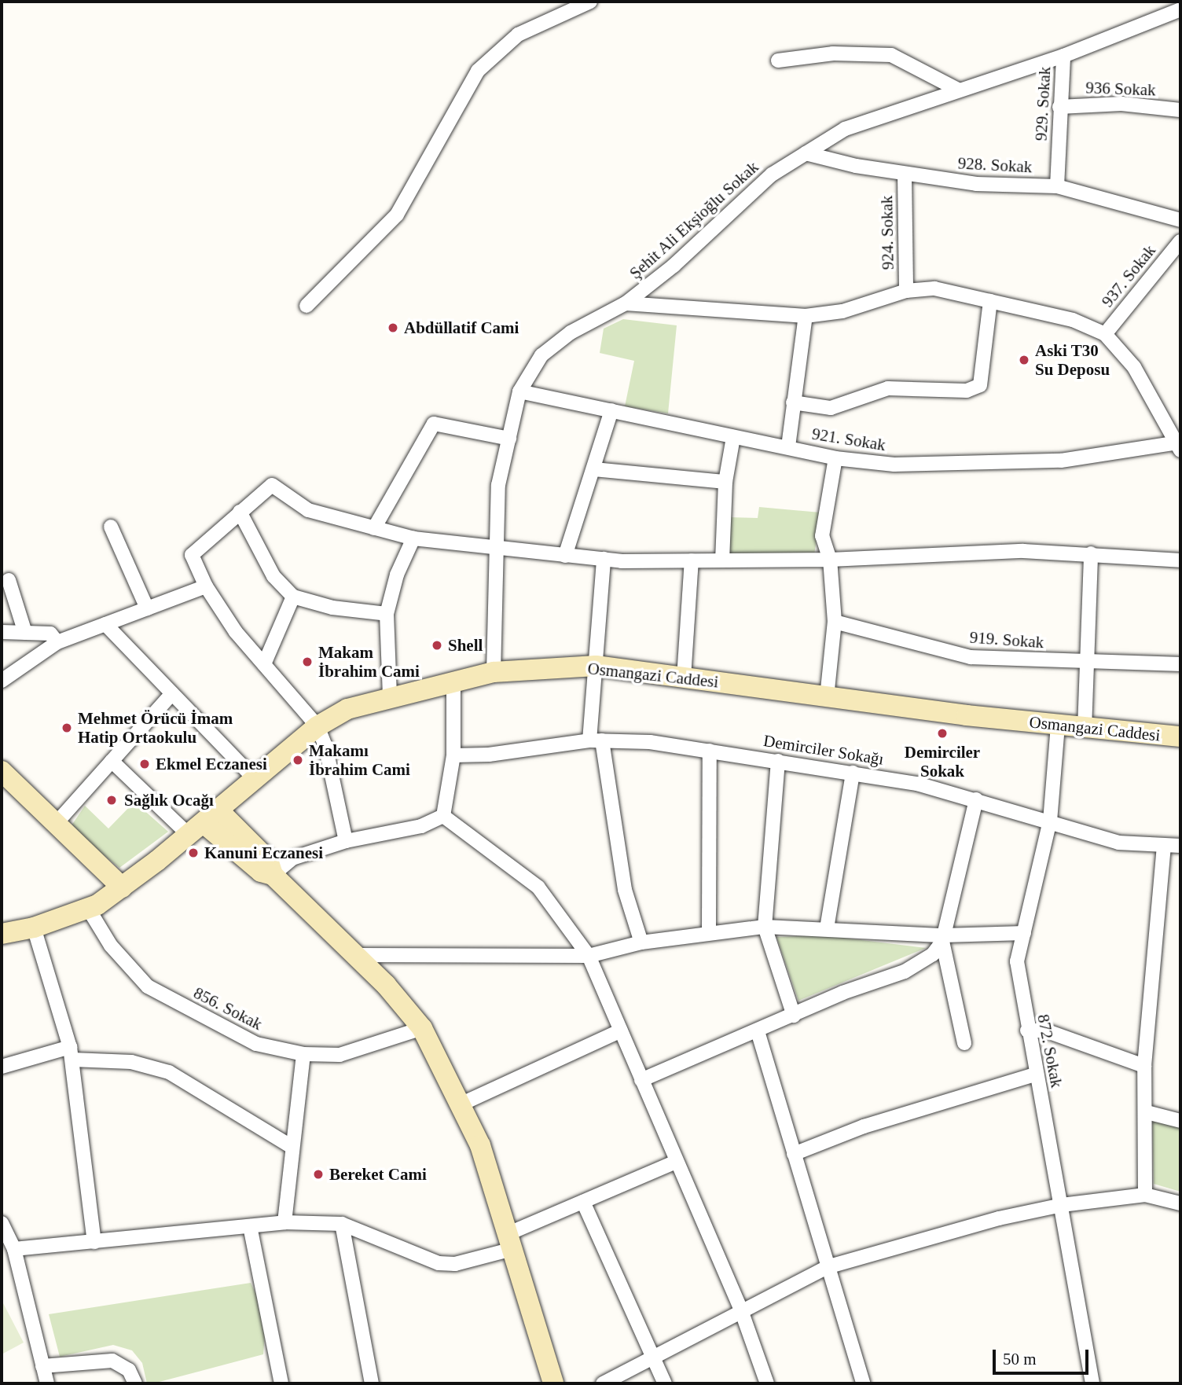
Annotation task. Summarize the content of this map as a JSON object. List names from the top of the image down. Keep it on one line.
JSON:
{"streets":{"main road":["Osmangazi Caddesi"],"street":["936 Sokak","929. Sokak","928. Sokak","Şehit Ali Ekşioğlu Sokak","924. Sokak","937. Sokak","921. Sokak","919. Sokak","Demirciler Sokağı","856. Sokak","872. Sokak"]},"crossings":[["936 Sokak","929. Sokak"],["929. Sokak","928. Sokak"],["929. Sokak","Şehit Ali Ekşioğlu Sokak"],["928. Sokak","Şehit Ali Ekşioğlu Sokak"],["928. Sokak","924. Sokak"],["Şehit Ali Ekşioğlu Sokak","921. Sokak"],["Şehit Ali Ekşioğlu Sokak","Osmangazi Caddesi"],["Osmangazi Caddesi","856. Sokak"],["Osmangazi Caddesi","872. Sokak"],["Demirciler Sokağı","872. Sokak"]],"places":["Abdüllatif Cami","Aski T30 Su Deposu","Shell","Makam İbrahim Cami","Mehmet Örücü İmam Hatip Ortaokulu","Demirciler Sokak","Makamı İbrahim Cami","Ekmel Eczanesi","Sağlık Ocağı","Kanuni Eczanesi","Bereket Cami"],"scale_bar":"50 m"}
